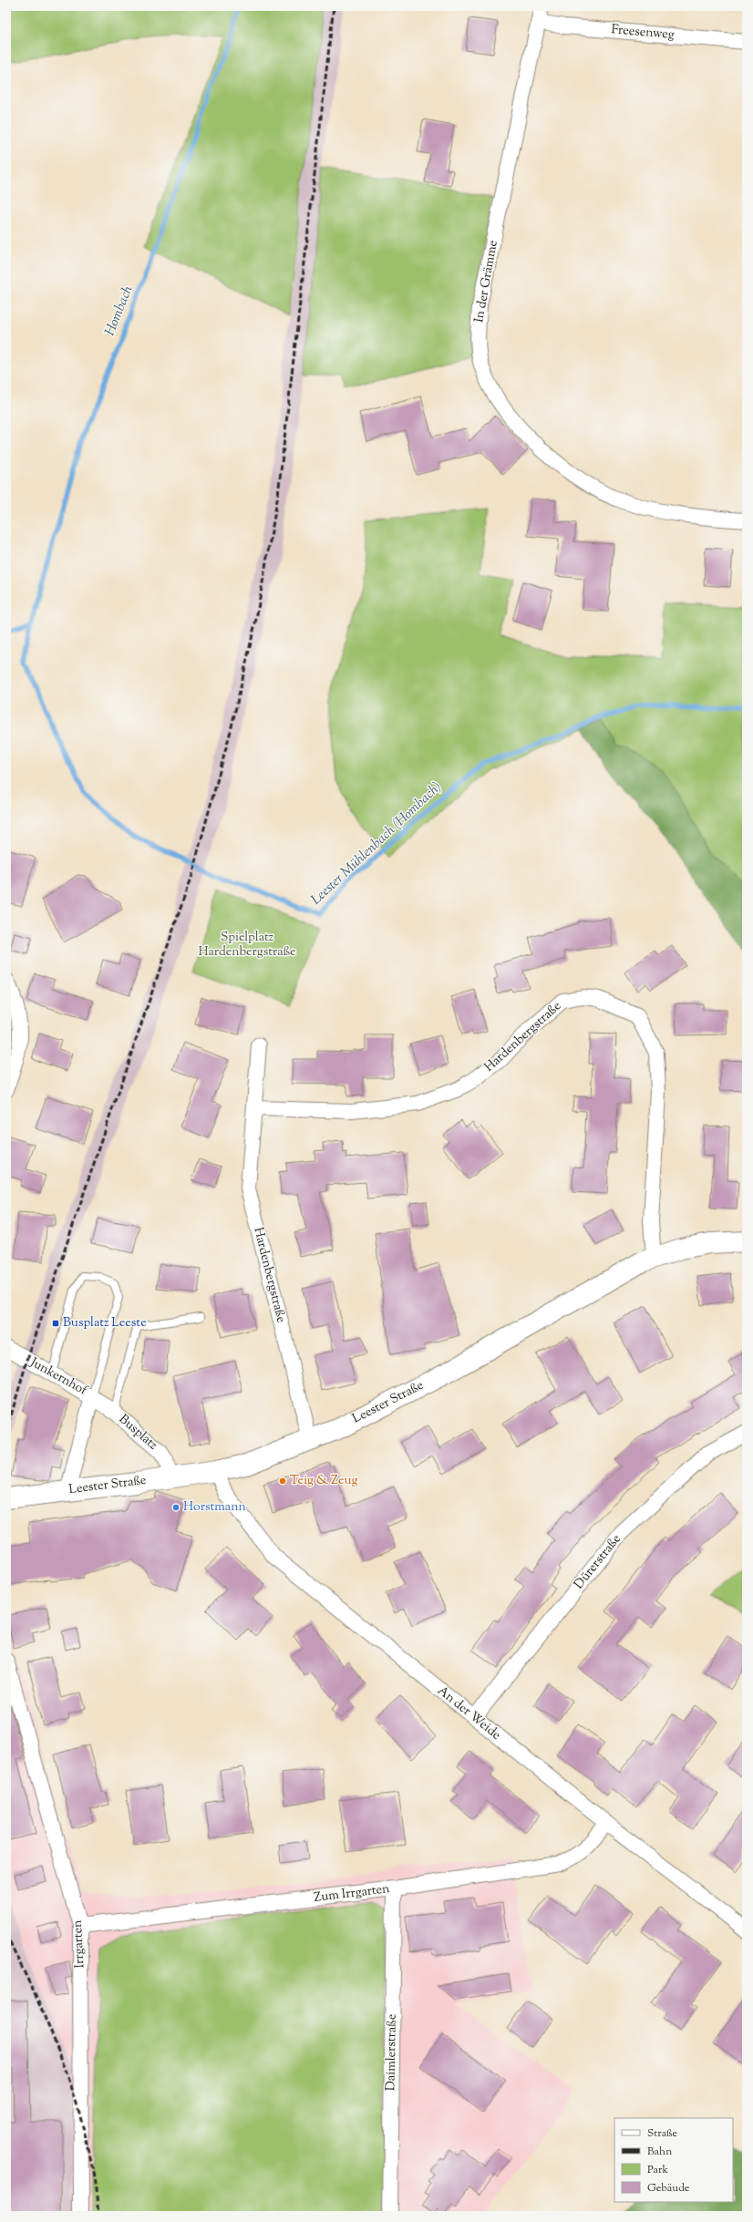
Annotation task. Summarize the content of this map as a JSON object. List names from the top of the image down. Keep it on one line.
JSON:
{"streets":{"street":["Freesenweg","In der Grämme","Hardenbergstraße","Junkernhof","Leester Straße","Busplatz","Dürerstraße","An der Weide","Zum Irrgarten","Irrgarten","Daimlerstraße"]},"crossings":[["Freesenweg","In der Grämme"],["Hardenbergstraße","Leester Straße"],["Junkernhof","Busplatz"],["Leester Straße","Busplatz"],["Leester Straße","An der Weide"],["Dürerstraße","An der Weide"],["An der Weide","Zum Irrgarten"],["Zum Irrgarten","Irrgarten"],["Zum Irrgarten","Daimlerstraße"]],"water":["Hombach","Leester Mühlenbach (Hombach)"],"parks":["Spielplatz Hardenbergstraße"],"places":{"transit":["Busplatz Leeste"],"other":["Teig & Zeug","Horstmann"]},"legend":["Straße","Bahn","Park","Gebäude"]}
